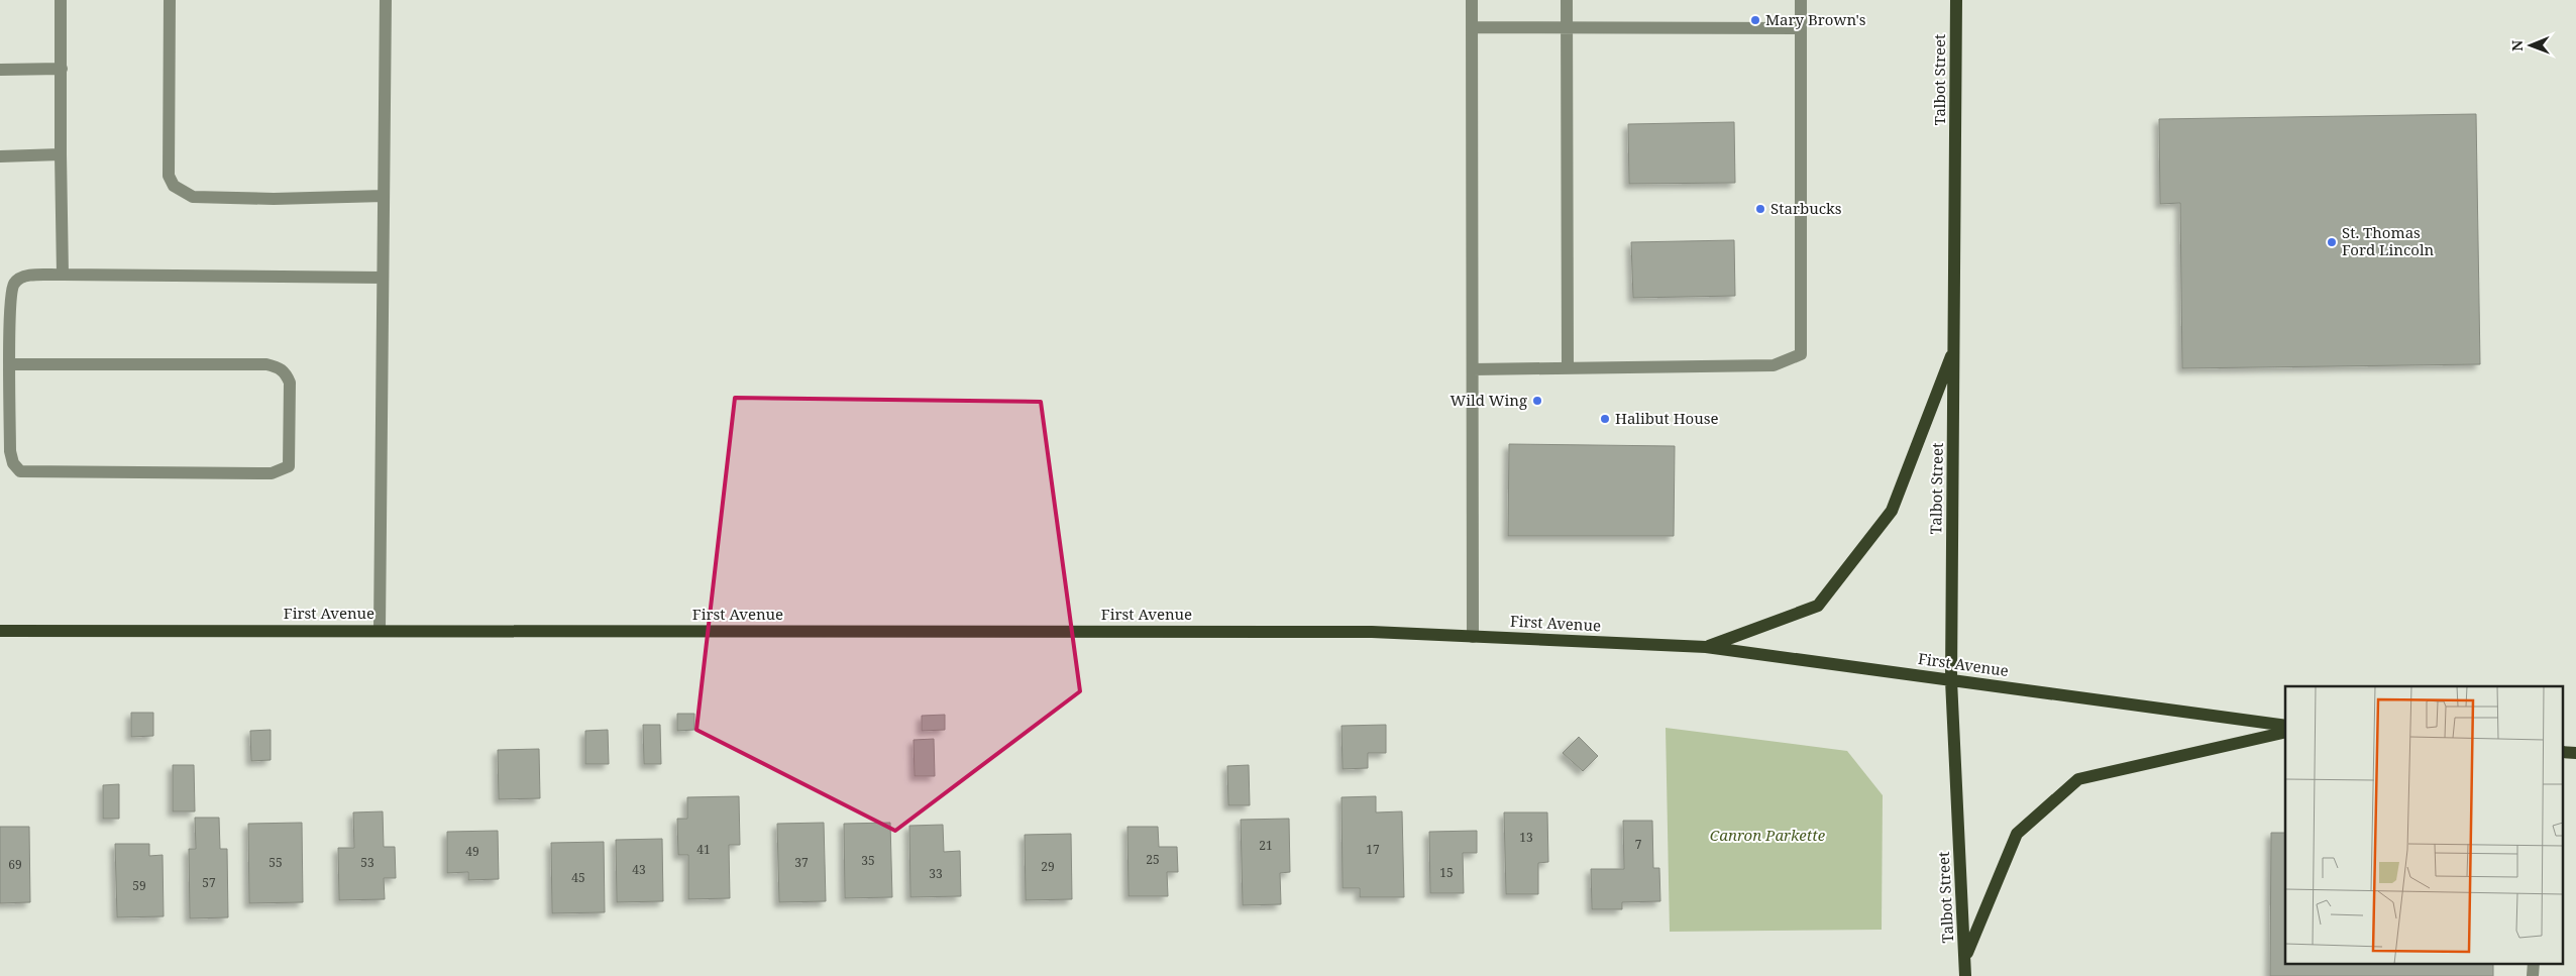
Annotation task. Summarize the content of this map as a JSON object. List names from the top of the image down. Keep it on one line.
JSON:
{"streets":{"main road":["Talbot Street","First Avenue"]},"crossings":[["Talbot Street","First Avenue"]],"parks":["Canron Parkette"],"places":["Mary Brown's","Starbucks","St. Thomas Ford Lincoln","Wild Wing","Halibut House"],"house_numbers":["13","7","21","41","17","49","25","35","55","53","37","69","29","43","15","33","45","57","59"],"north":"left"}
